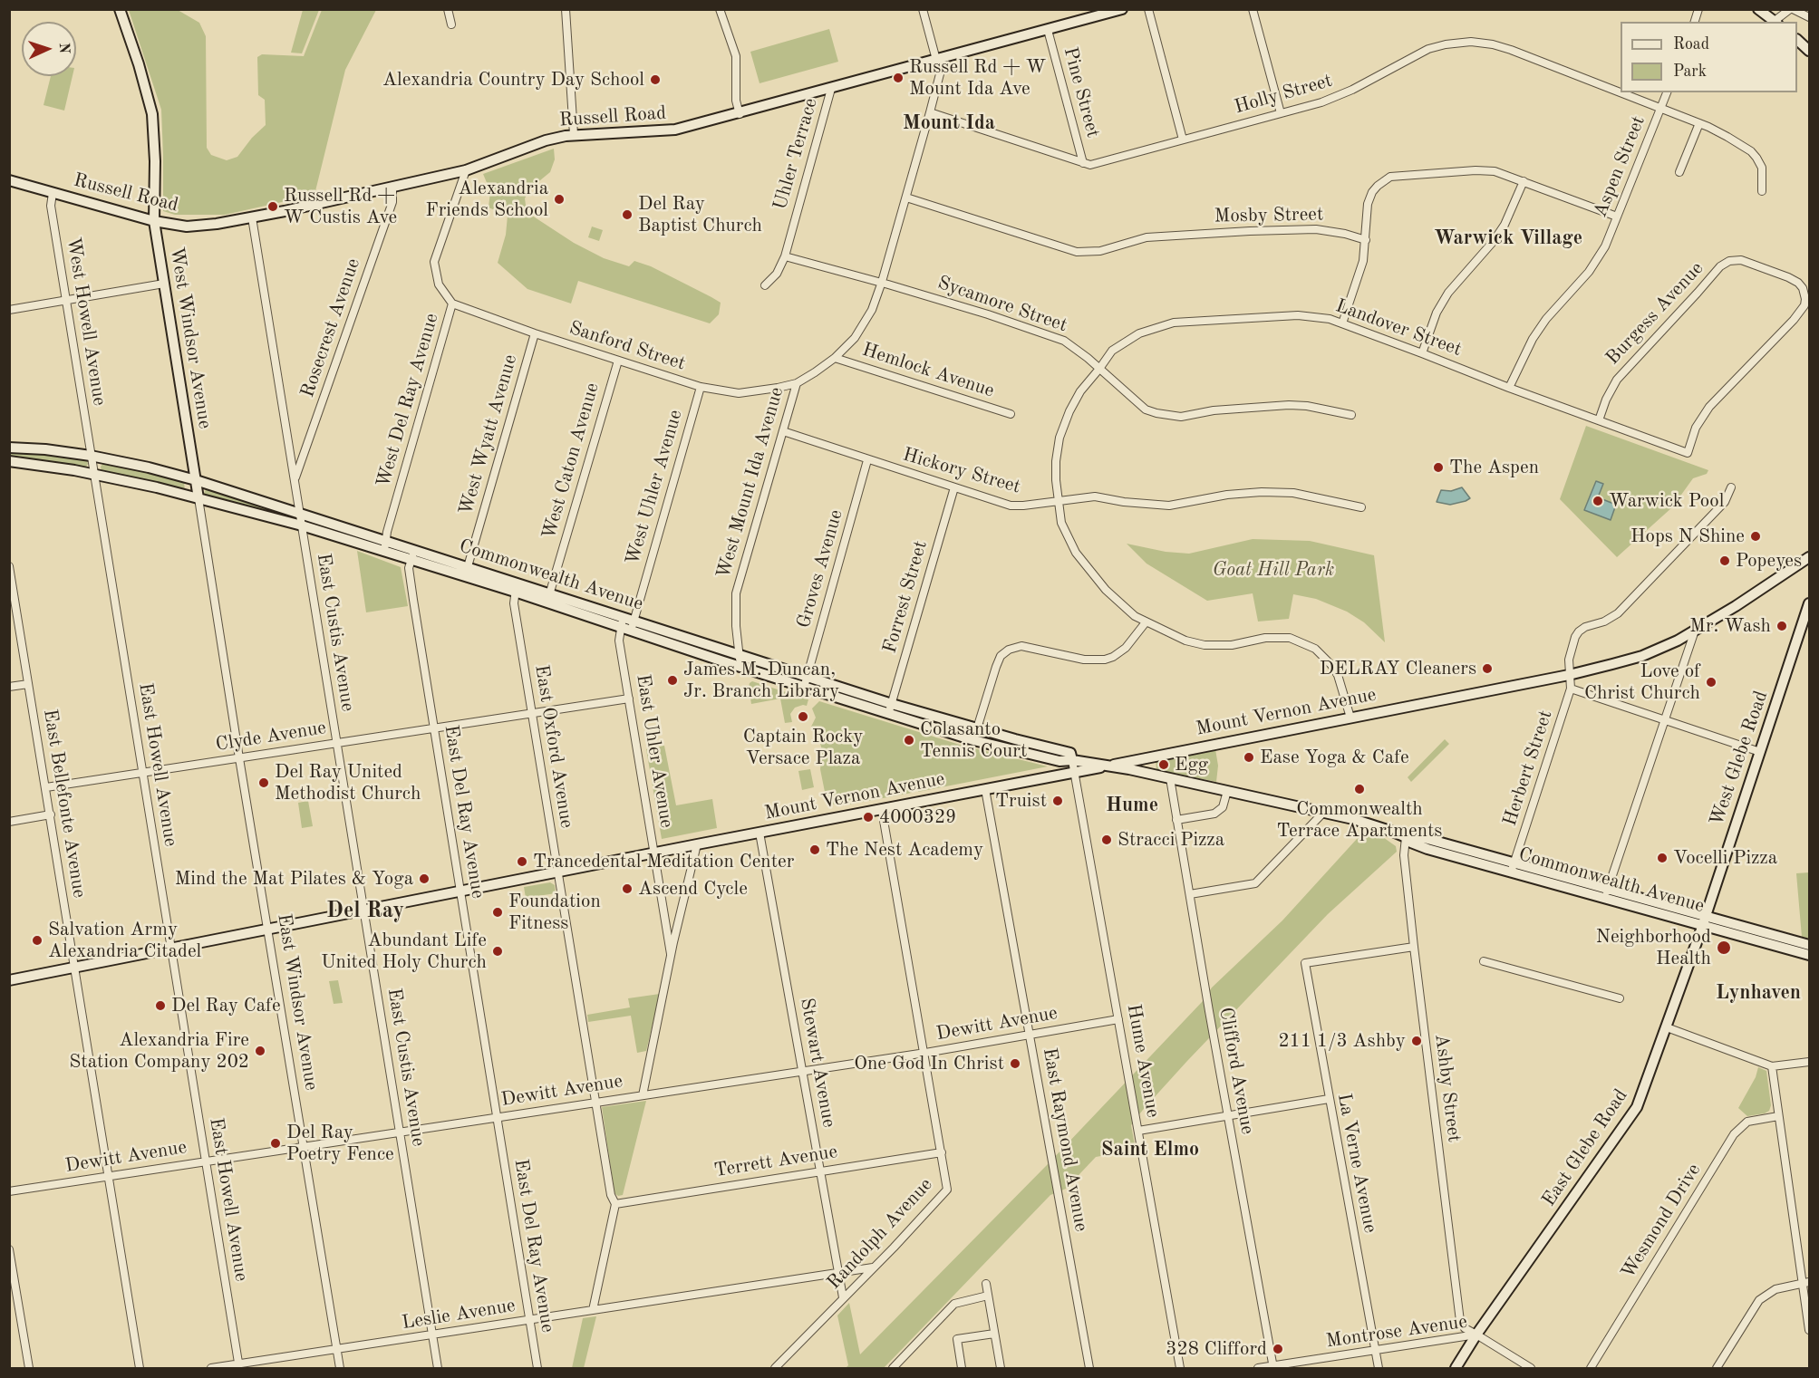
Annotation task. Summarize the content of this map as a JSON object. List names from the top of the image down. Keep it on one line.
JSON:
{"streets":{"street":["Pine Street","Holly Street","Russell Road","Uhler Terrace","Aspen Street","Mosby Street","Sycamore Street","Burgess Avenue","West Howell Avenue","Rosecrest Avenue","Landover Street","West Windsor Avenue","Sanford Street","Hemlock Avenue","West Del Ray Avenue","West Wyatt Avenue","West Caton Avenue","Hickory Street","West Mount Ida Avenue","West Uhler Avenue","Groves Avenue","Commonwealth Avenue","Forrest Street","East Custis Avenue","Mount Vernon Avenue","Clyde Avenue","East Oxford Avenue","East Uhler Avenue","West Glebe Road","East Howell Avenue","Herbert Street","East Bellefonte Avenue","East Del Ray Avenue","East Windsor Avenue","Dewitt Avenue","Hume Avenue","Stewart Avenue","Clifford Avenue","Ashby Street","East Raymond Avenue","East Glebe Road","Terrett Avenue","La Verne Avenue","Wesmond Drive","Randolph Avenue","Leslie Avenue","Montrose Avenue"]},"crossings":[["Pine Street","Holly Street"],["Pine Street","Russell Road"],["Holly Street","Aspen Street"],["Holly Street","West Mount Ida Avenue"],["Russell Road","Uhler Terrace"],["Russell Road","West Howell Avenue"],["Russell Road","Rosecrest Avenue"],["Russell Road","West Windsor Avenue"],["Russell Road","West Del Ray Avenue"],["Russell Road","West Mount Ida Avenue"],["Russell Road","East Custis Avenue"],["Uhler Terrace","Sycamore Street"],["Aspen Street","Landover Street"],["Mosby Street","West Mount Ida Avenue"],["Sycamore Street","Landover Street"],["Sycamore Street","West Mount Ida Avenue"],["Burgess Avenue","Landover Street"],["West Howell Avenue","Commonwealth Avenue"],["West Howell Avenue","East Howell Avenue"],["Rosecrest Avenue","East Custis Avenue"],["Landover Street","Hickory Street"],["Landover Street","Mount Vernon Avenue"],["West Windsor Avenue","Commonwealth Avenue"],["West Windsor Avenue","East Windsor Avenue"],["Sanford Street","West Del Ray Avenue"],["Sanford Street","West Wyatt Avenue"],["Sanford Street","West Caton Avenue"],["Sanford Street","West Mount Ida Avenue"],["Sanford Street","West Uhler Avenue"],["Hemlock Avenue","West Mount Ida Avenue"],["West Del Ray Avenue","Commonwealth Avenue"],["West Wyatt Avenue","Commonwealth Avenue"],["West Caton Avenue","Commonwealth Avenue"],["Hickory Street","West Mount Ida Avenue"],["Hickory Street","Groves Avenue"],["Hickory Street","Forrest Street"],["West Mount Ida Avenue","Commonwealth Avenue"],["West Uhler Avenue","Commonwealth Avenue"],["West Uhler Avenue","East Uhler Avenue"],["Groves Avenue","Commonwealth Avenue"],["Commonwealth Avenue","Forrest Street"],["Commonwealth Avenue","East Custis Avenue"],["Commonwealth Avenue","Mount Vernon Avenue"],["Commonwealth Avenue","East Oxford Avenue"],["Commonwealth Avenue","East Uhler Avenue"],["Commonwealth Avenue","West Glebe Road"],["Commonwealth Avenue","East Howell Avenue"],["Commonwealth Avenue","Herbert Street"],["Commonwealth Avenue","East Del Ray Avenue"],["Commonwealth Avenue","East Windsor Avenue"],["Commonwealth Avenue","Hume Avenue"],["Commonwealth Avenue","Clifford Avenue"],["Commonwealth Avenue","Ashby Street"],["Commonwealth Avenue","East Glebe Road"],["East Custis Avenue","Mount Vernon Avenue"],["East Custis Avenue","Clyde Avenue"],["East Custis Avenue","Dewitt Avenue"],["East Custis Avenue","Leslie Avenue"],["Mount Vernon Avenue","East Oxford Avenue"],["Mount Vernon Avenue","East Uhler Avenue"],["Mount Vernon Avenue","East Howell Avenue"],["Mount Vernon Avenue","Herbert Street"],["Mount Vernon Avenue","East Bellefonte Avenue"],["Mount Vernon Avenue","East Del Ray Avenue"],["Mount Vernon Avenue","East Windsor Avenue"],["Mount Vernon Avenue","Hume Avenue"],["Mount Vernon Avenue","Stewart Avenue"],["Mount Vernon Avenue","East Raymond Avenue"],["Mount Vernon Avenue","Randolph Avenue"],["Clyde Avenue","East Oxford Avenue"],["Clyde Avenue","East Uhler Avenue"],["Clyde Avenue","East Howell Avenue"],["Clyde Avenue","East Bellefonte Avenue"],["Clyde Avenue","East Del Ray Avenue"],["Clyde Avenue","East Windsor Avenue"],["East Oxford Avenue","Dewitt Avenue"],["East Oxford Avenue","Terrett Avenue"],["West Glebe Road","East Glebe Road"],["East Howell Avenue","Dewitt Avenue"],["East Howell Avenue","Leslie Avenue"],["East Bellefonte Avenue","Dewitt Avenue"],["East Del Ray Avenue","Dewitt Avenue"],["East Del Ray Avenue","Leslie Avenue"],["East Windsor Avenue","Dewitt Avenue"],["East Windsor Avenue","Leslie Avenue"],["Dewitt Avenue","Hume Avenue"],["Dewitt Avenue","Stewart Avenue"],["Dewitt Avenue","East Raymond Avenue"],["Dewitt Avenue","Randolph Avenue"],["Stewart Avenue","Terrett Avenue"],["Stewart Avenue","Randolph Avenue"],["Stewart Avenue","Leslie Avenue"],["Clifford Avenue","Montrose Avenue"],["Ashby Street","East Glebe Road"],["Ashby Street","La Verne Avenue"],["Ashby Street","Montrose Avenue"],["East Glebe Road","Montrose Avenue"],["Terrett Avenue","Randolph Avenue"],["La Verne Avenue","Montrose Avenue"],["Randolph Avenue","Leslie Avenue"]],"districts":["Mount Ida","Warwick Village","Hume","Del Ray","Lynhaven","Saint Elmo"],"parks":["Goat Hill Park"],"places":["Russell Rd + W Mount Ida Ave","Alexandria Country Day School","Alexandria Friends School","Russell Rd + W Custis Ave","Del Ray Baptist Church","The Aspen","Warwick Pool","Hops N Shine","Popeyes","Mr. Wash","DELRAY Cleaners","James M. Duncan, Jr. Branch Library","Love of Christ Church","Captain Rocky Versace Plaza","Colasanto Tennis Court","Ease Yoga & Cafe","Egg","Del Ray United Methodist Church","Commonwealth Terrace Apartments","Truist","4000329","Stracci Pizza","The Nest Academy","Vocelli Pizza","Trancedental Meditation Center","Mind the Mat Pilates & Yoga","Ascend Cycle","Foundation Fitness","Salvation Army Alexandria Citadel","Neighborhood Health","Abundant Life United Holy Church","Del Ray Cafe","211 1/3 Ashby","Alexandria Fire Station Company 202","One God In Christ","Del Ray Poetry Fence","328 Clifford"],"legend":["Road","Park"],"north":"right"}
